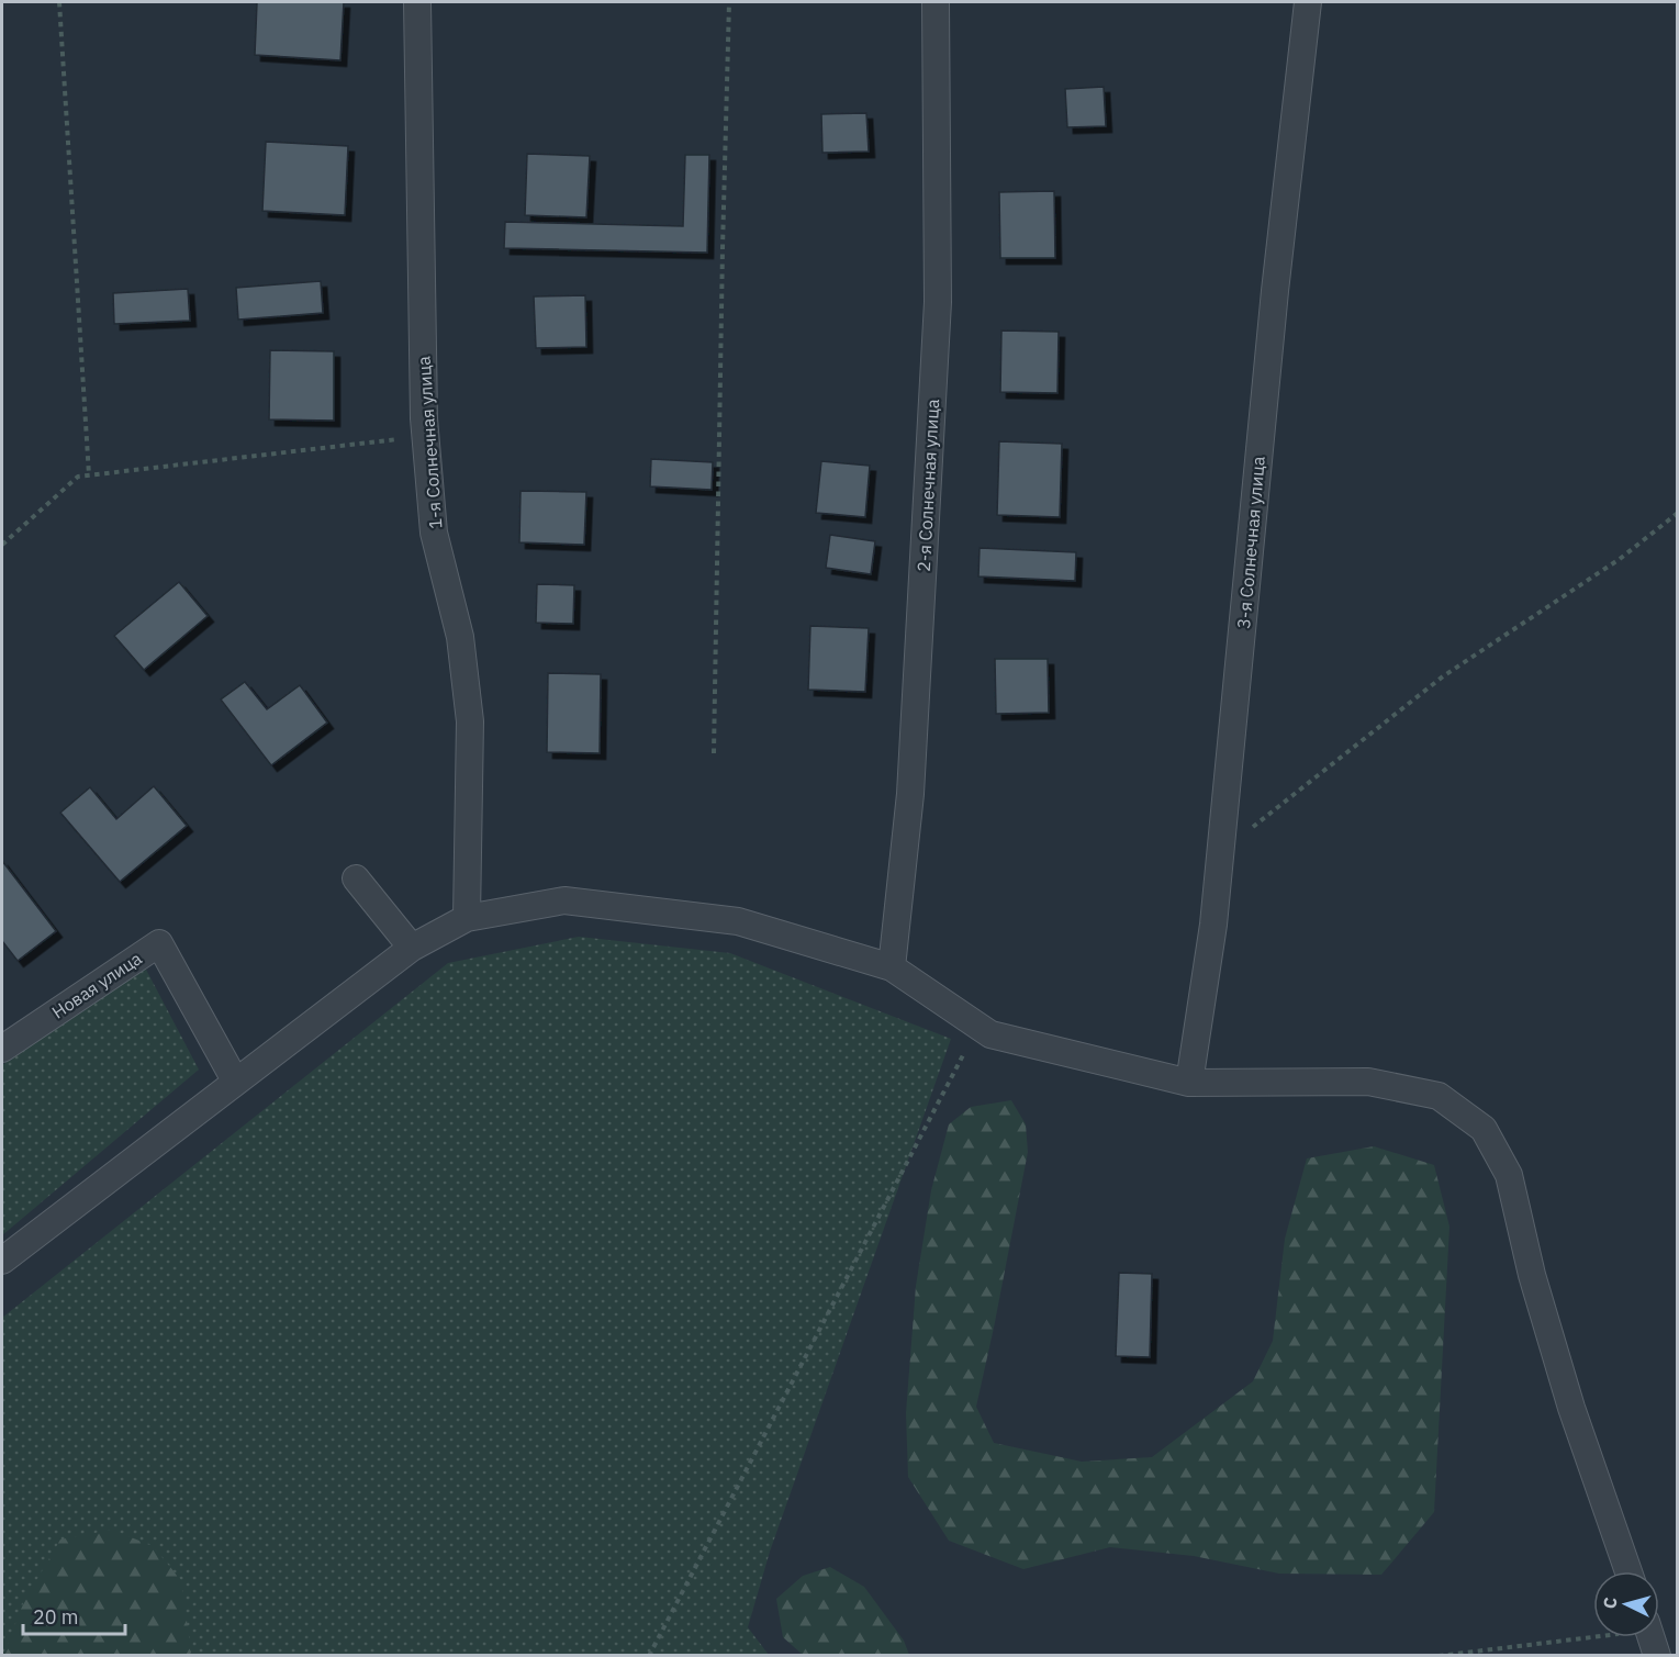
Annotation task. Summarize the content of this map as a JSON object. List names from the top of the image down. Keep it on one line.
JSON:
{"streets":{"street":["1-я Солнечная улица","2-я Солнечная улица","3-я Солнечная улица","Новая улица"]},"scale_bar":"20 m","north":"left"}
